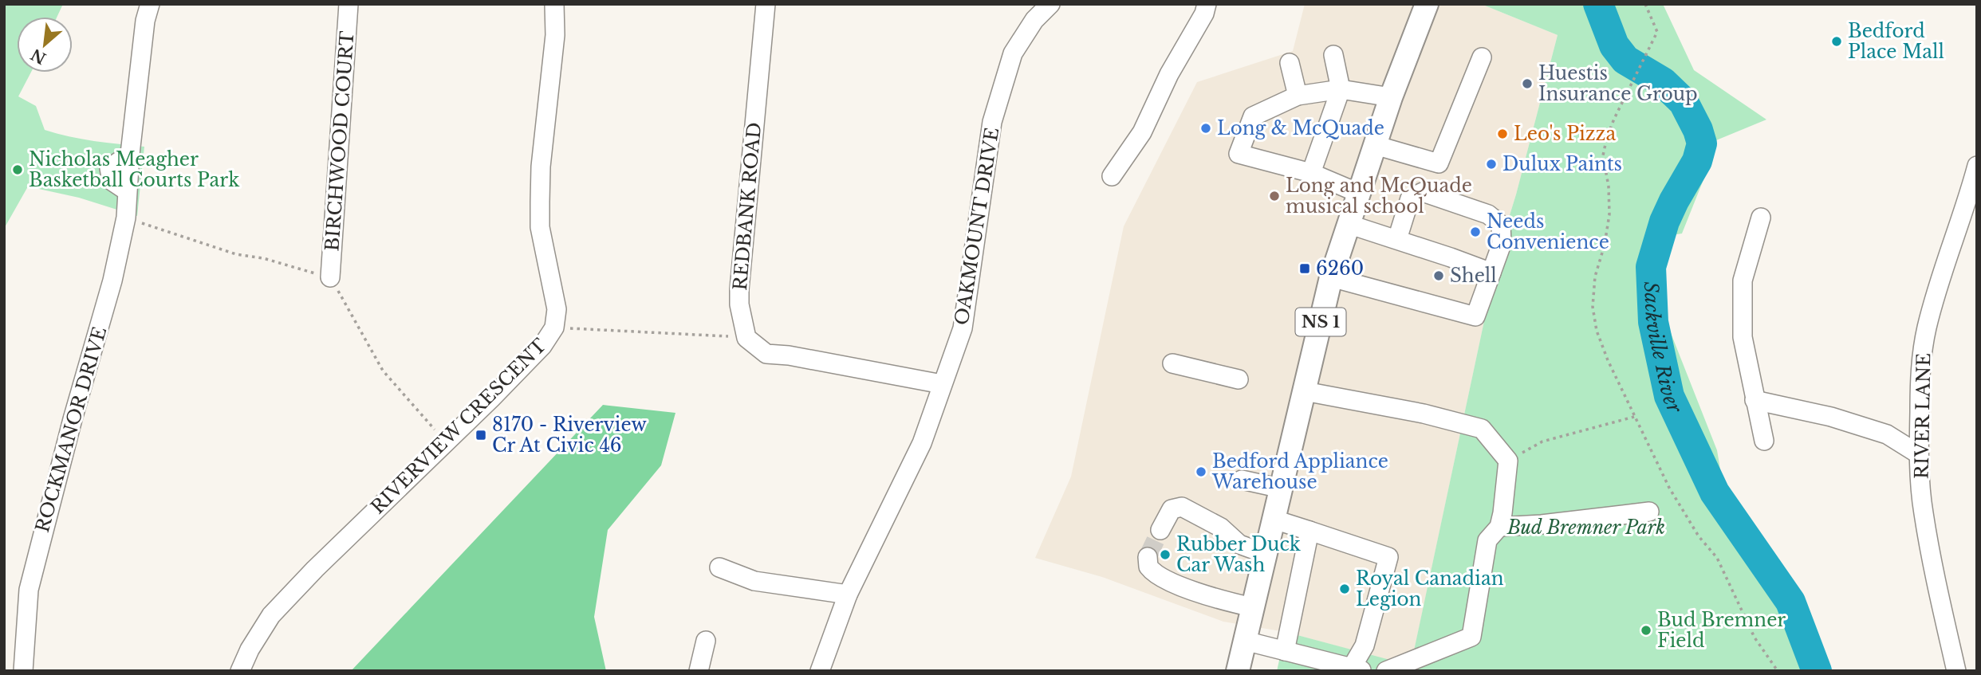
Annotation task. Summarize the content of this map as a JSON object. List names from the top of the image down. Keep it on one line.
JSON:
{"streets":{"main road":["NS 1"],"street":["BIRCHWOOD COURT","REDBANK ROAD","OAKMOUNT DRIVE","RIVER LANE","RIVERVIEW CRESCENT","ROCKMANOR DRIVE"]},"water":["Sackville River"],"parks":["Bud Bremner Park"],"places":{"other":["Bedford Place Mall","Huestis Insurance Group","Long & McQuade","Leo's Pizza","Dulux Paints","Nicholas Meagher Basketball Courts Park","Long and McQuade musical school","Needs Convenience","Shell","Bedford Appliance Warehouse","Rubber Duck Car Wash","Royal Canadian Legion","Bud Bremner Field"],"transit":["6260","8170 - Riverview Cr At Civic 46"]},"north":"bottom left"}
